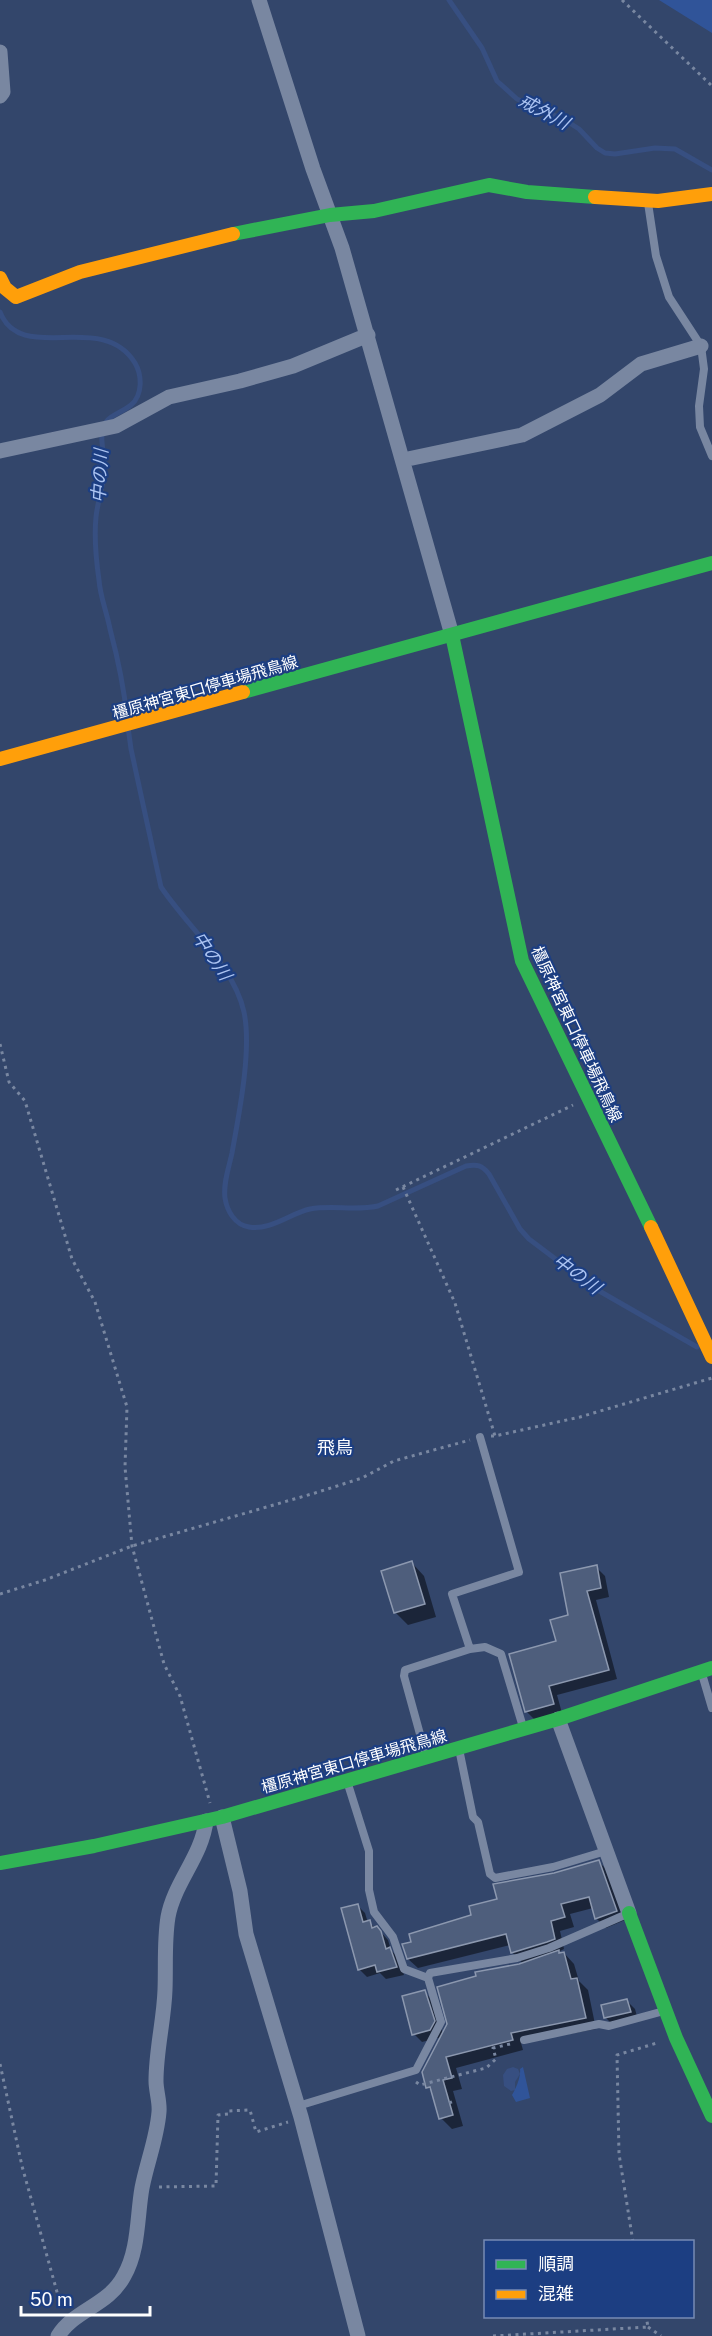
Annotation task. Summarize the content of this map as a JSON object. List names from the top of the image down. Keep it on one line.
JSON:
{"streets":{"main road":["橿原神宮東口停車場飛鳥線"]},"districts":["飛鳥"],"water":["戒外川","中の川"],"legend":["順調","混雑"],"scale_bar":"50 m"}
